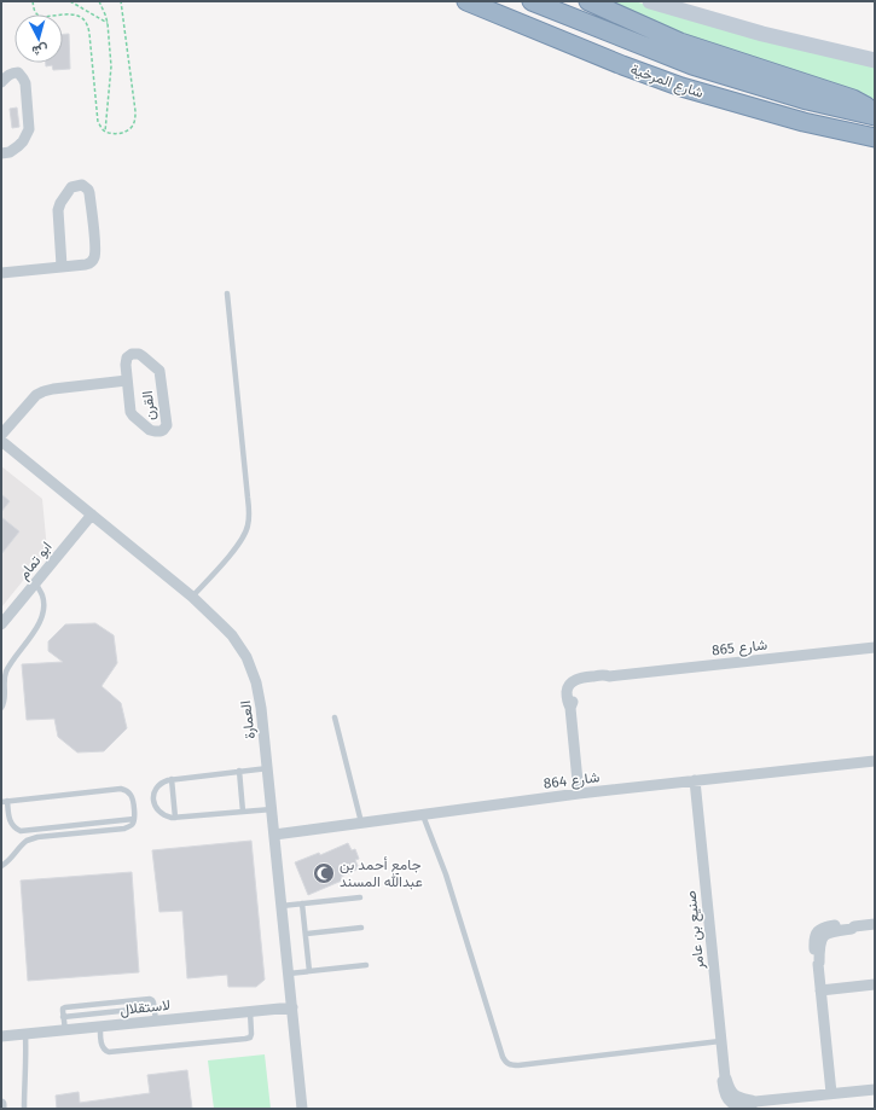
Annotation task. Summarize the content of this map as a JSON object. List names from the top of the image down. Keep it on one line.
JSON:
{"streets":{"highway":["شارع المرخية"],"street":["القرن","ابو تمام","شارع 865","العمارة","شارع 864","صنيع بن عامر","لاستقلال"]},"crossings":[["ابو تمام","العمارة"],["شارع 865","شارع 864"],["العمارة","شارع 864"],["العمارة","لاستقلال"],["شارع 864","صنيع بن عامر"]],"places":{"mosque":["جامع أحمد بن عبدالله المسند"]},"north":"bottom"}
